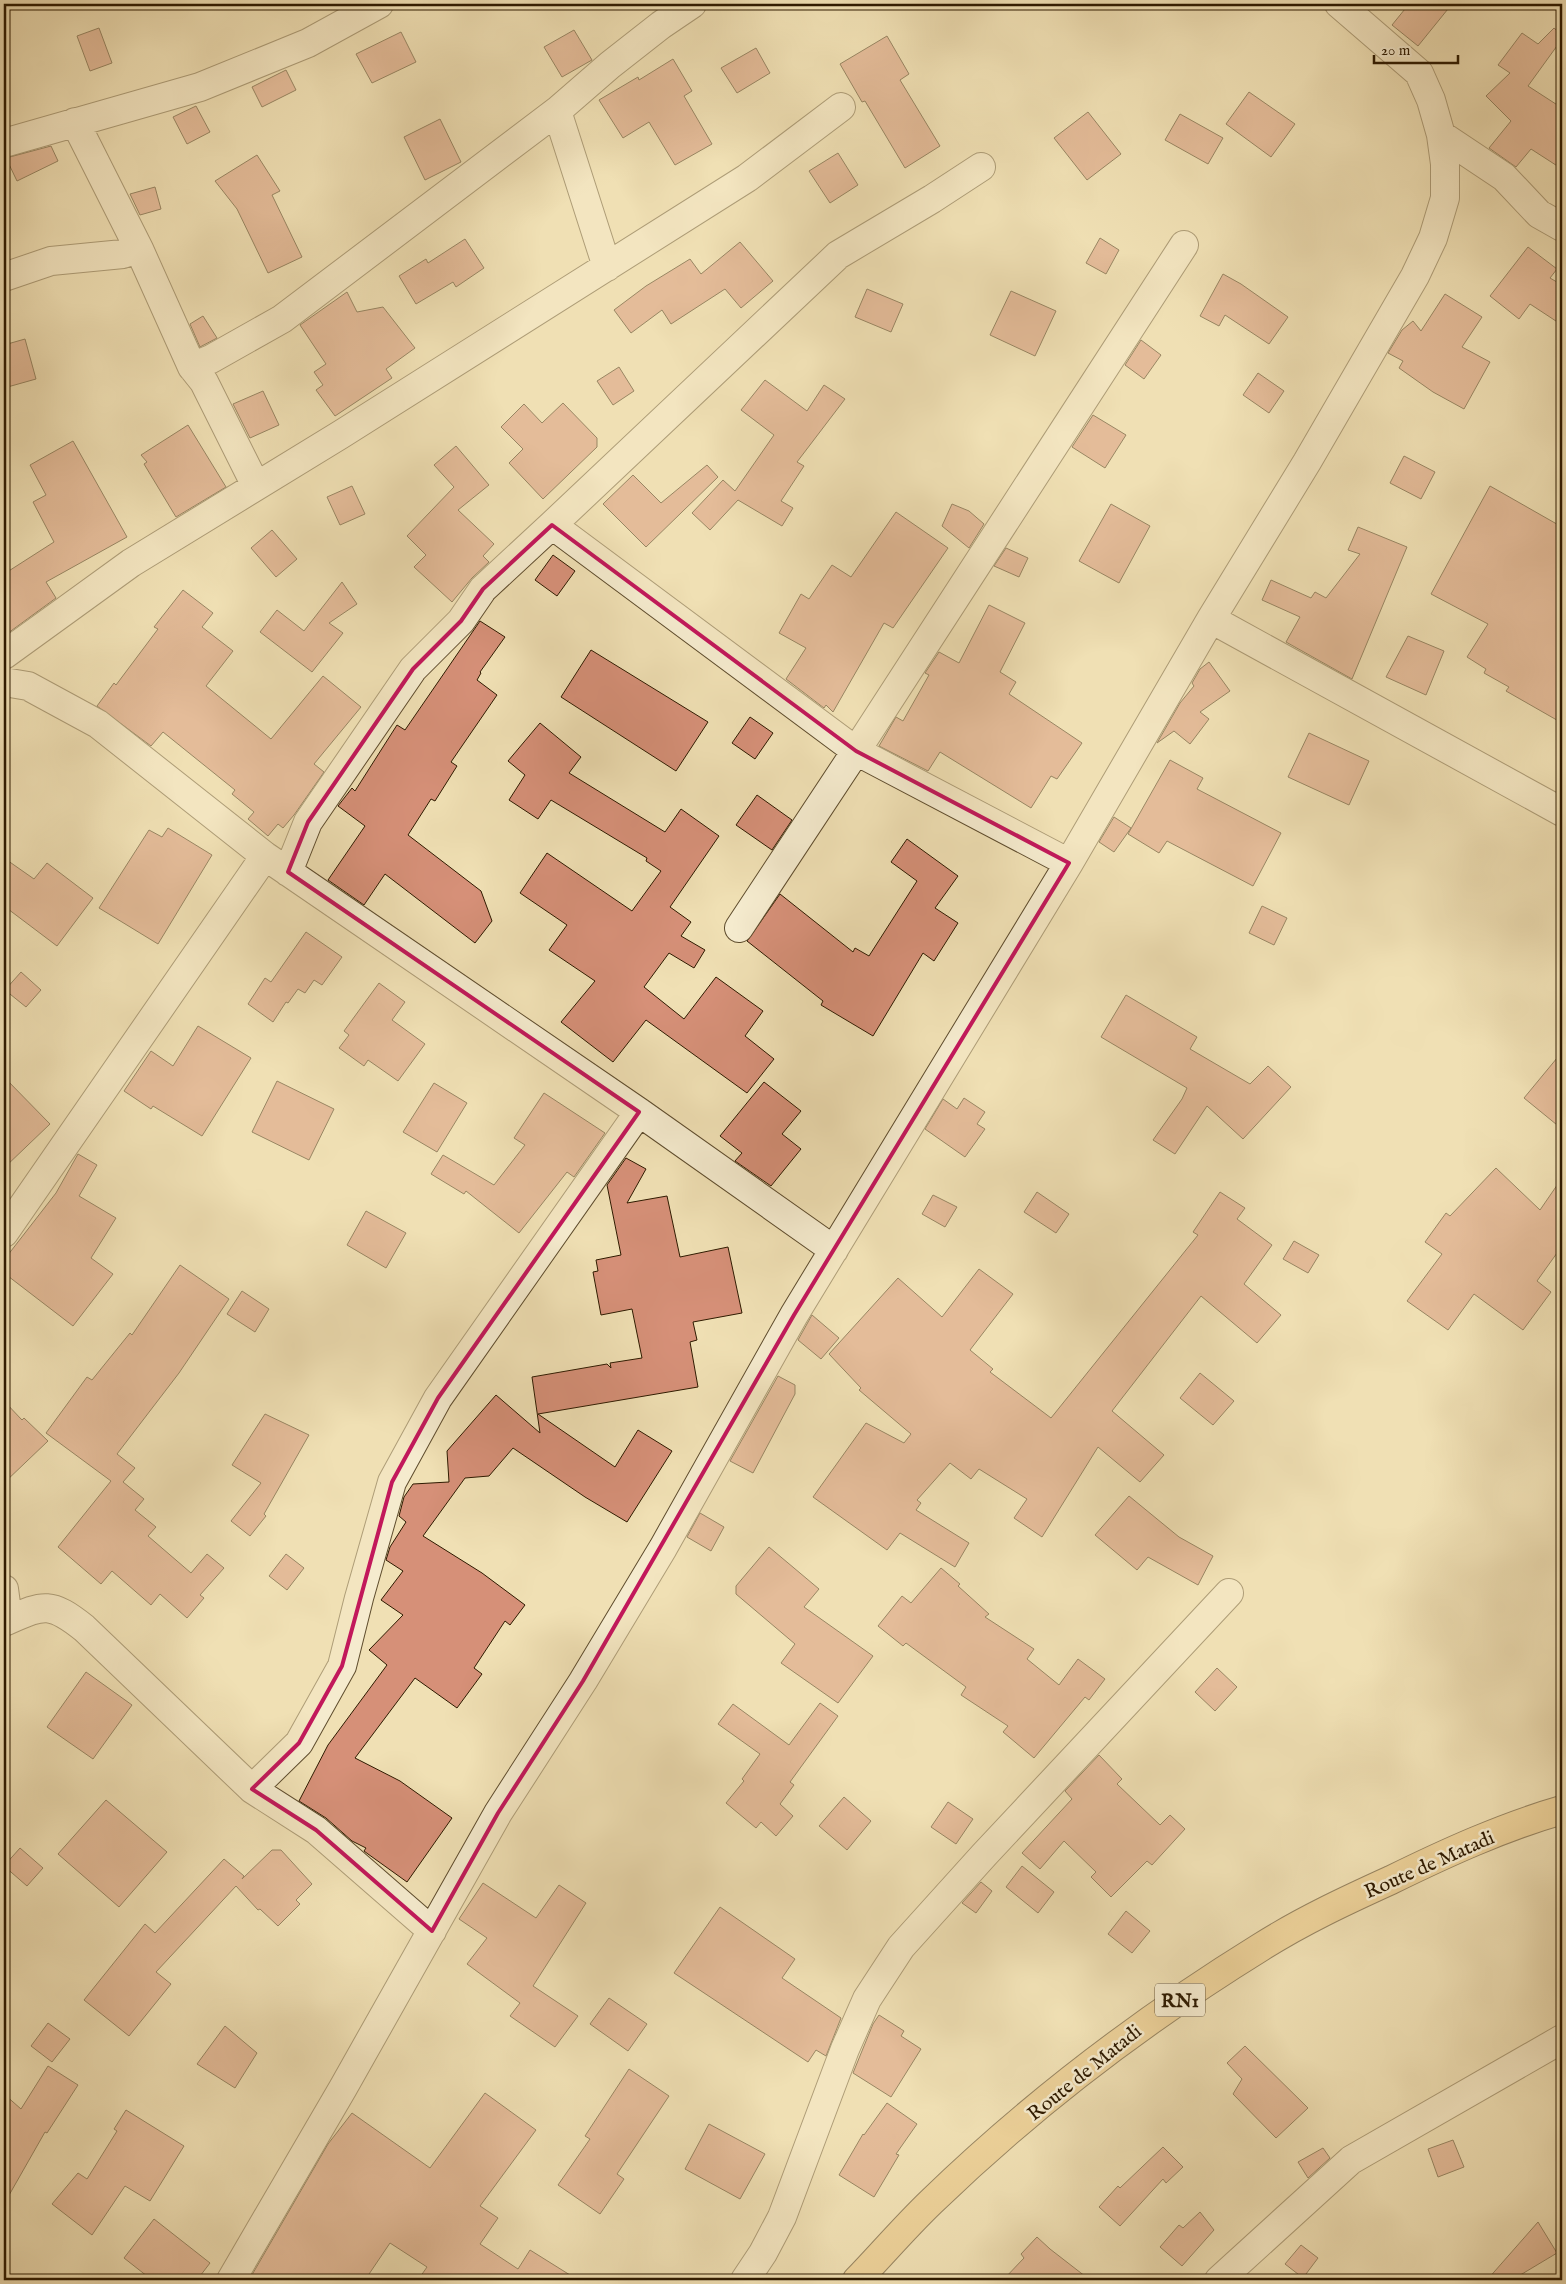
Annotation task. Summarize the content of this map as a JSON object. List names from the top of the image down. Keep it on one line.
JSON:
{"streets":{"highway":["Route de Matadi","RN1"]},"scale_bar":"20 m"}
